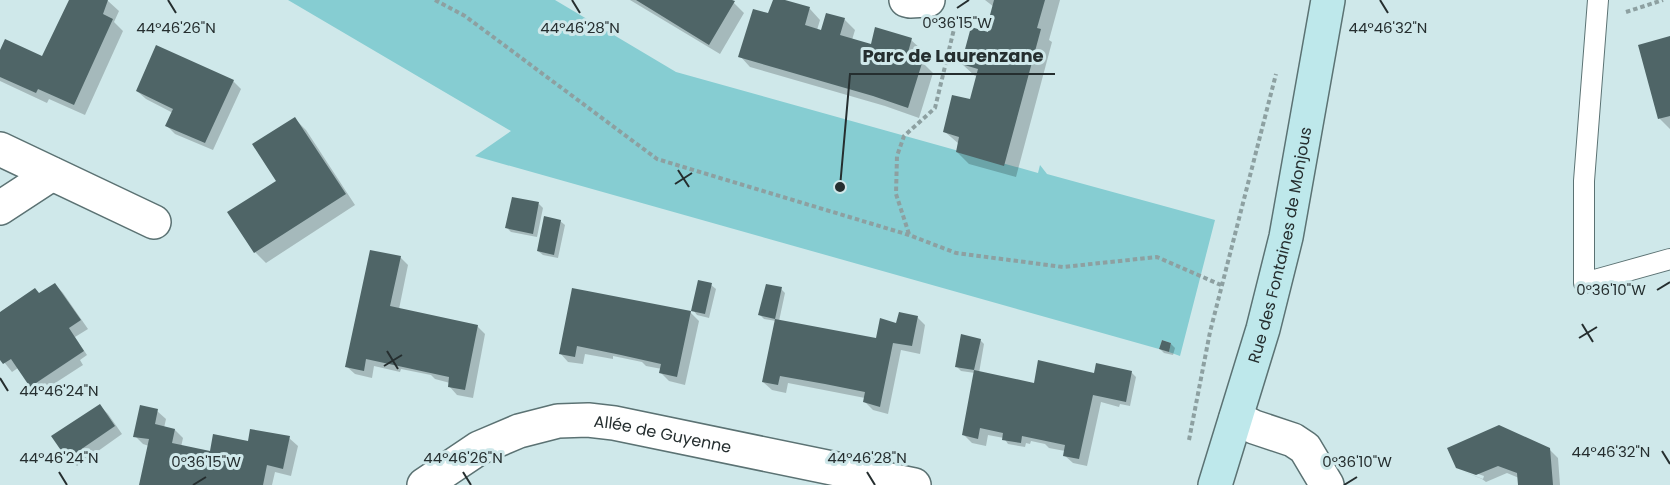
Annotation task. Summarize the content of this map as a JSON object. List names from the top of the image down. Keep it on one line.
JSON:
{"streets":{"street":["Rue des Fontaines de Monjous","Allée de Guyenne"]},"places":["Parc de Laurenzane"],"coordinates":["0°36'15\"W","44°46'26\"N","44°46'28\"N","44°46'32\"N","0°36'10\"W","44°46'24\"N"]}
